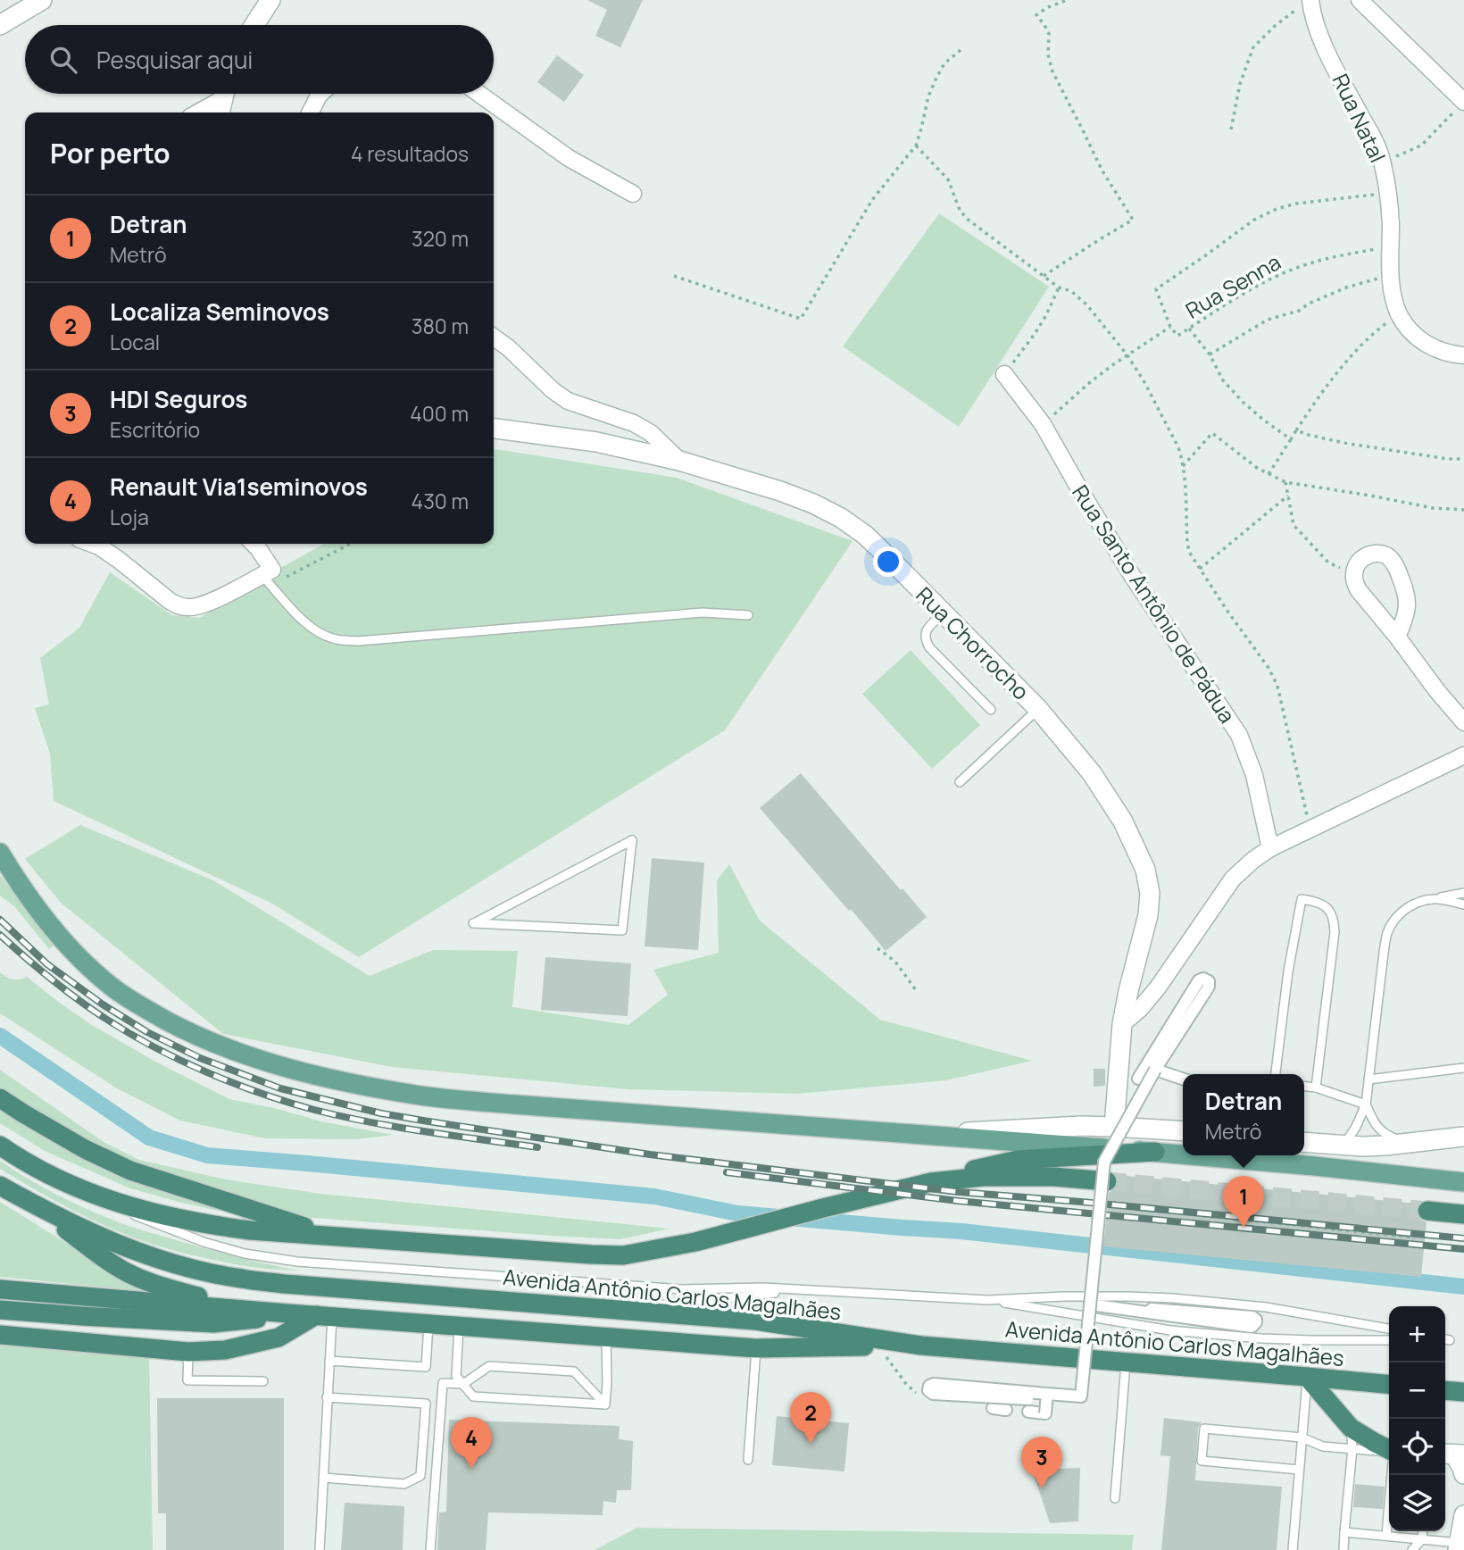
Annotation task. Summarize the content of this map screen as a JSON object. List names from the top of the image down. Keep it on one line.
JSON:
{"streets":{"highway":["Avenida Antônio Carlos Magalhães"],"street":["Rua Natal","Rua Santo Antônio de Pádua","Rua Chorrocho"],"path":["Rua Senna"]},"crossings":[["Rua Natal","Rua Senna"]],"page":{"search":"Pesquisar aqui","heading":["Por perto","4 resultados"],"list":[{"mark":"1","name":"Detran","note":"Metrô","value":"320 m"},{"mark":"2","name":"Localiza Seminovos","note":"Local","value":"380 m"},{"mark":"3","name":"HDI Seguros","note":"Escritório","value":"400 m"},{"mark":"4","name":"Renault Via1seminovos","note":"Loja","value":"430 m"}],"popup":["Detran","Metrô"],"pins":["1","2","4","3"],"map_buttons":["+","−"]}}
